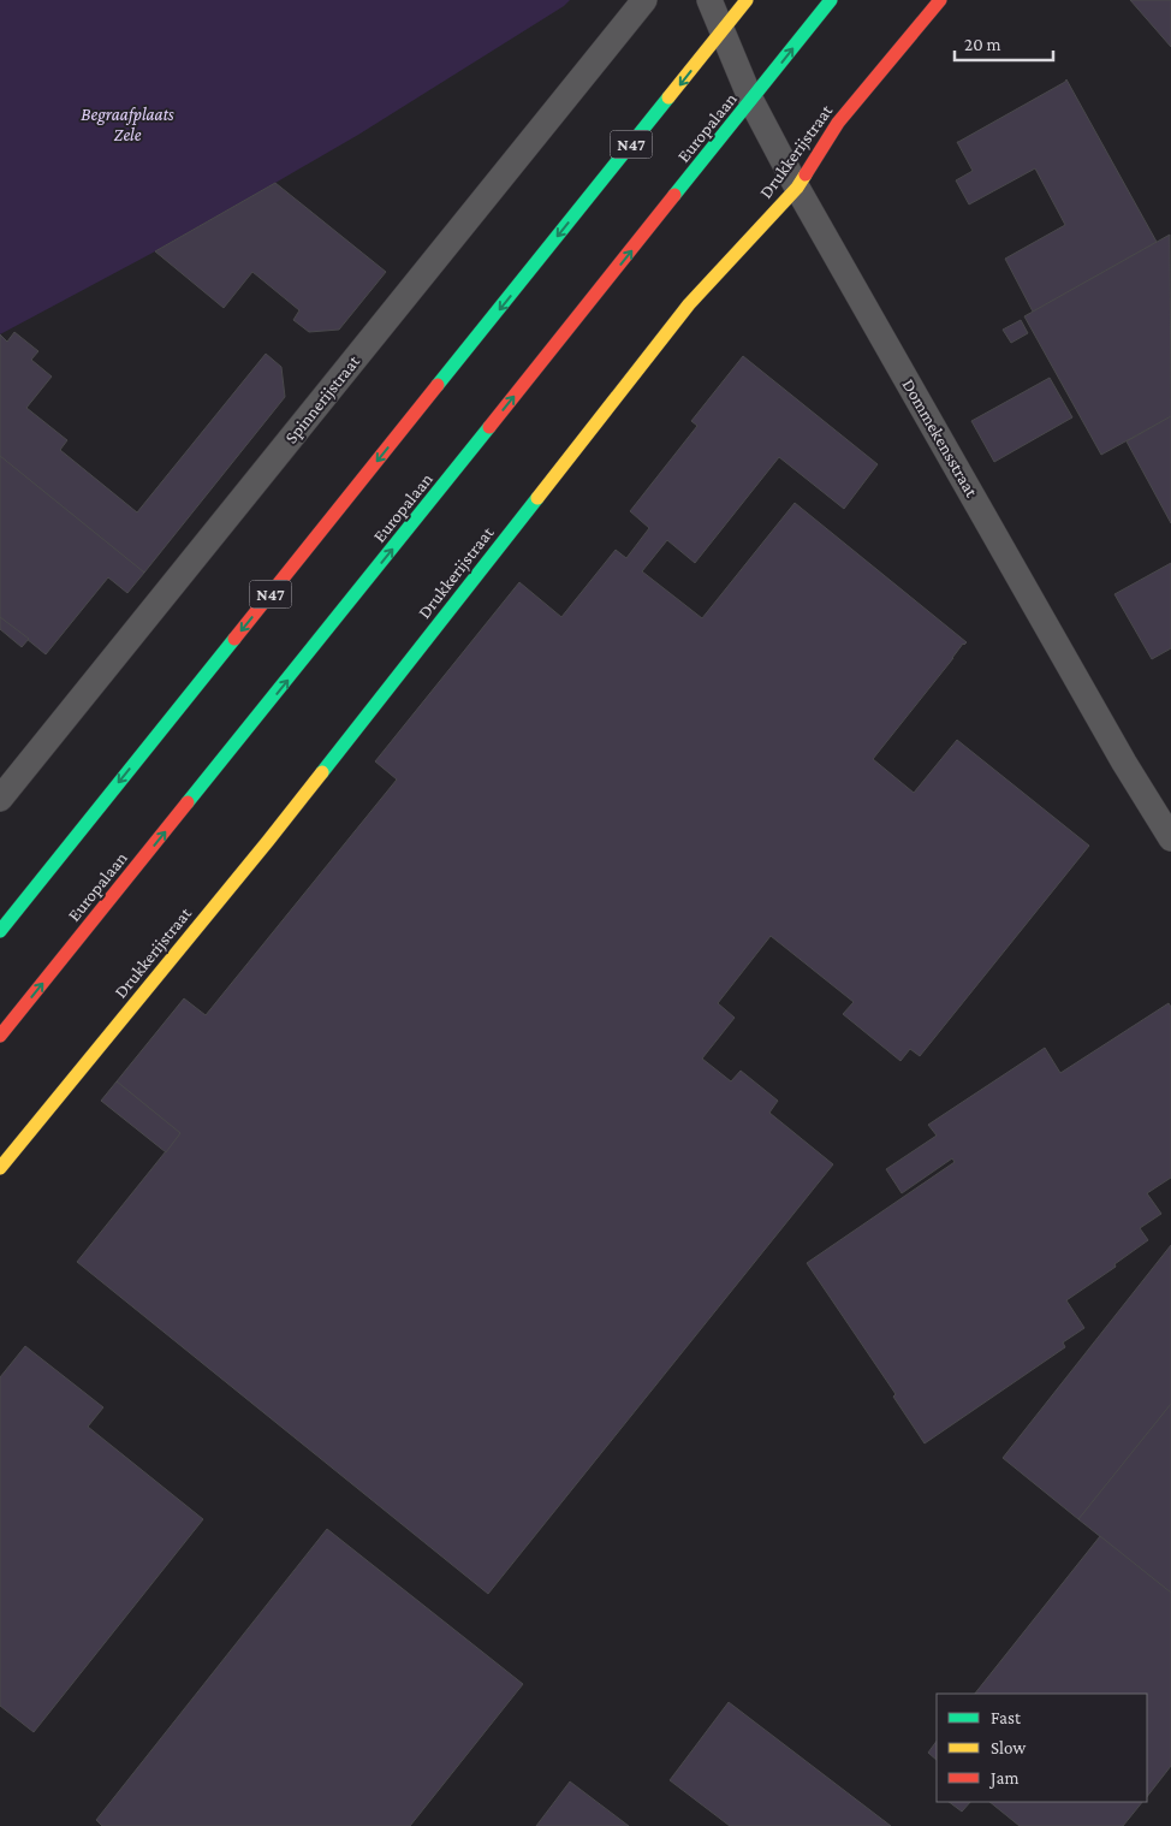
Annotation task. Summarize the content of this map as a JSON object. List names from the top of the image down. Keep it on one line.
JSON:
{"streets":{"main road":["Europalaan","N47","Drukkerijstraat"],"street":["Spinnerijstraat","Dommekensstraat"]},"crossings":[["Europalaan","Dommekensstraat"],["N47","Dommekensstraat"],["Drukkerijstraat","Dommekensstraat"]],"parks":["Begraafplaats Zele"],"legend":["Fast","Slow","Jam"],"scale_bar":"20 m"}
